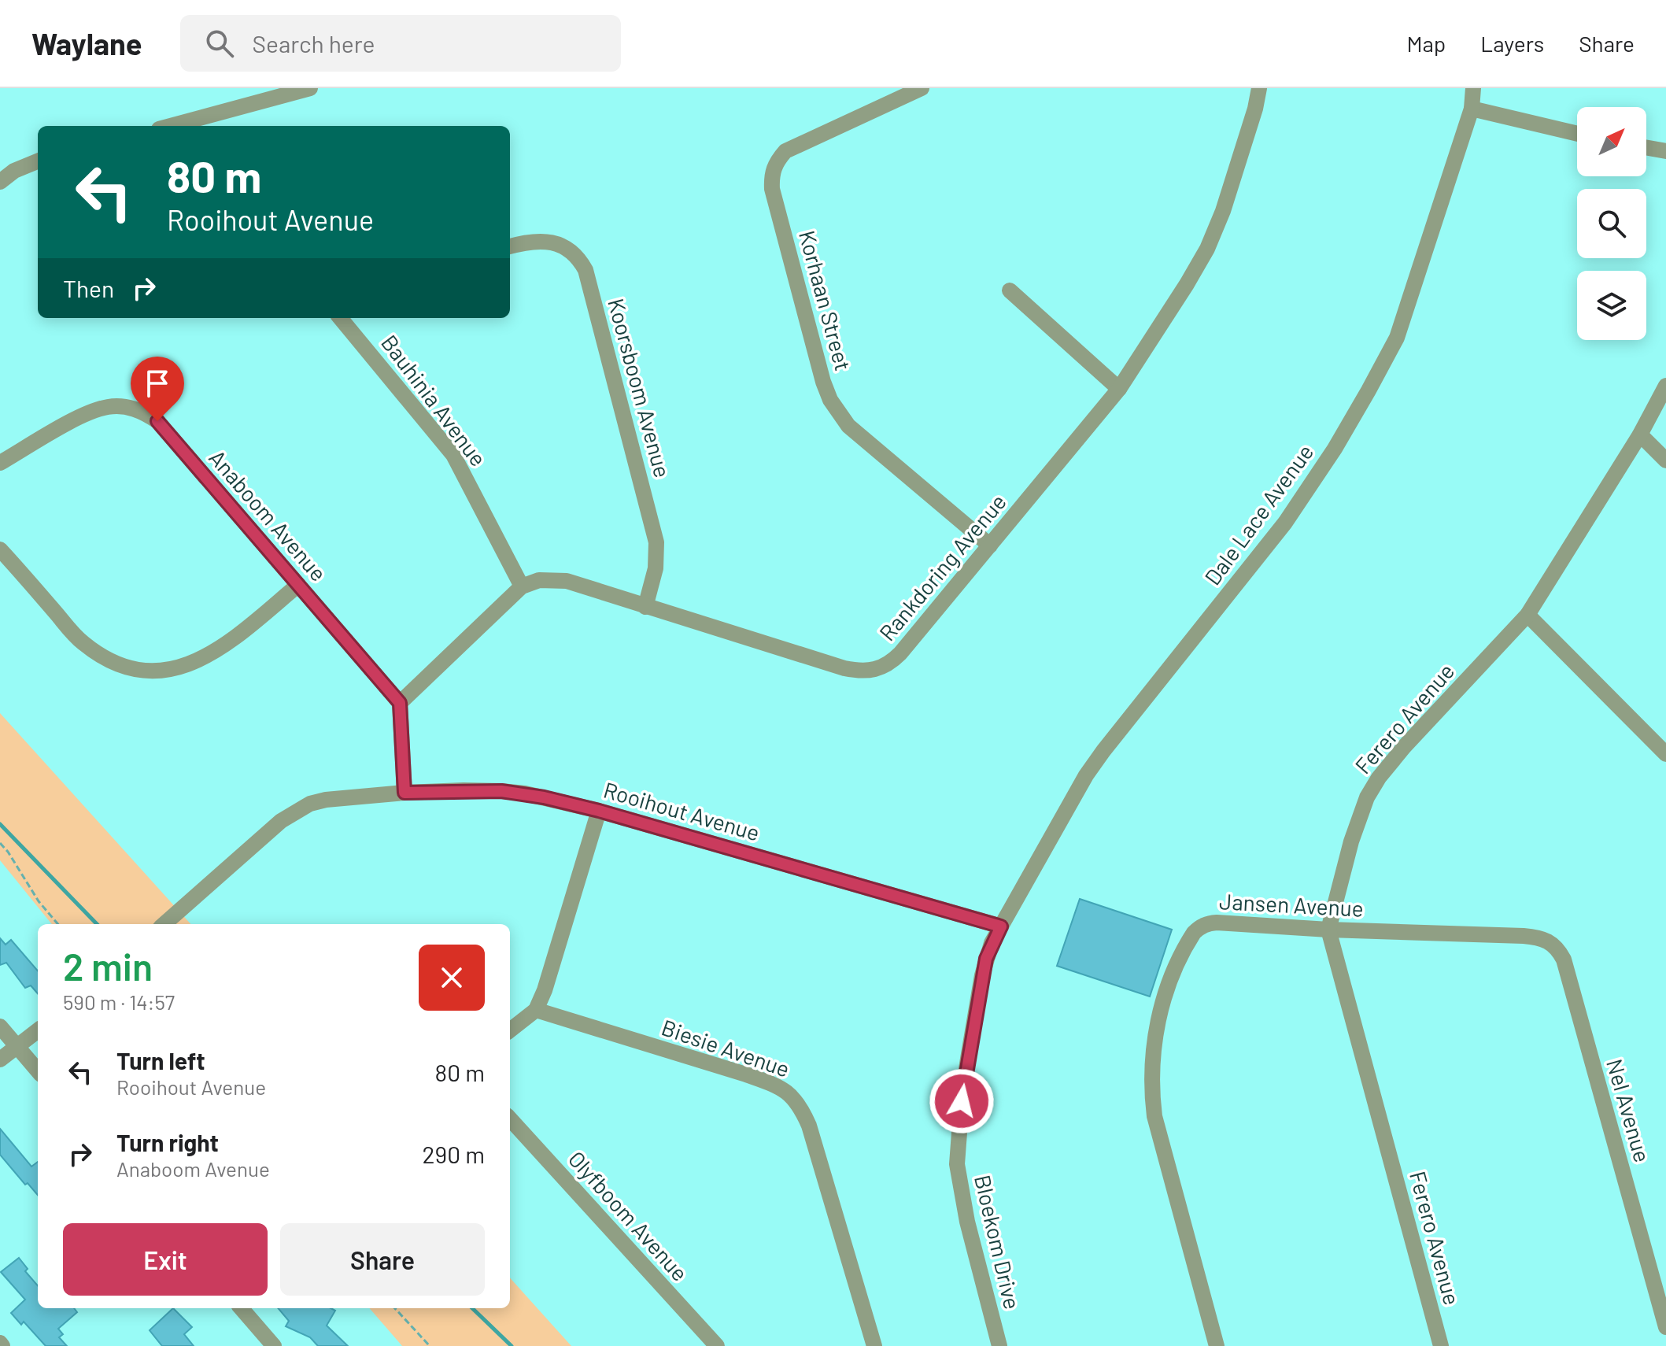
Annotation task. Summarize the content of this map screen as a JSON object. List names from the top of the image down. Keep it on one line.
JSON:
{"streets":{"street":["Korhaan Street","Koorsboom Avenue","Bauhinia Avenue","Dale Lace Avenue","Anaboom Avenue","Rankdoring Avenue","Ferero Avenue","Rooihout Avenue","Jansen Avenue","Biesie Avenue","Nel Avenue","Olyfboom Avenue","Bloekom Drive"]},"crossings":[["Korhaan Street","Rankdoring Avenue"],["Koorsboom Avenue","Rankdoring Avenue"],["Bauhinia Avenue","Rankdoring Avenue"],["Dale Lace Avenue","Rooihout Avenue"],["Dale Lace Avenue","Bloekom Drive"],["Ferero Avenue","Jansen Avenue"],["Rooihout Avenue","Bloekom Drive"],["Jansen Avenue","Nel Avenue"]],"north":"top right","page":{"header":"Waylane","search":"Search here","nav":["Map","Layers","Share"],"turn":["80 m","Rooihout Avenue"],"then":"Then","heading":["2 min","590 m · 14:57"],"list":[{"name":"Turn left","note":"Rooihout Avenue","value":"80 m"},{"name":"Turn right","note":"Anaboom Avenue","value":"290 m"}],"buttons":["Exit","Share"]}}
